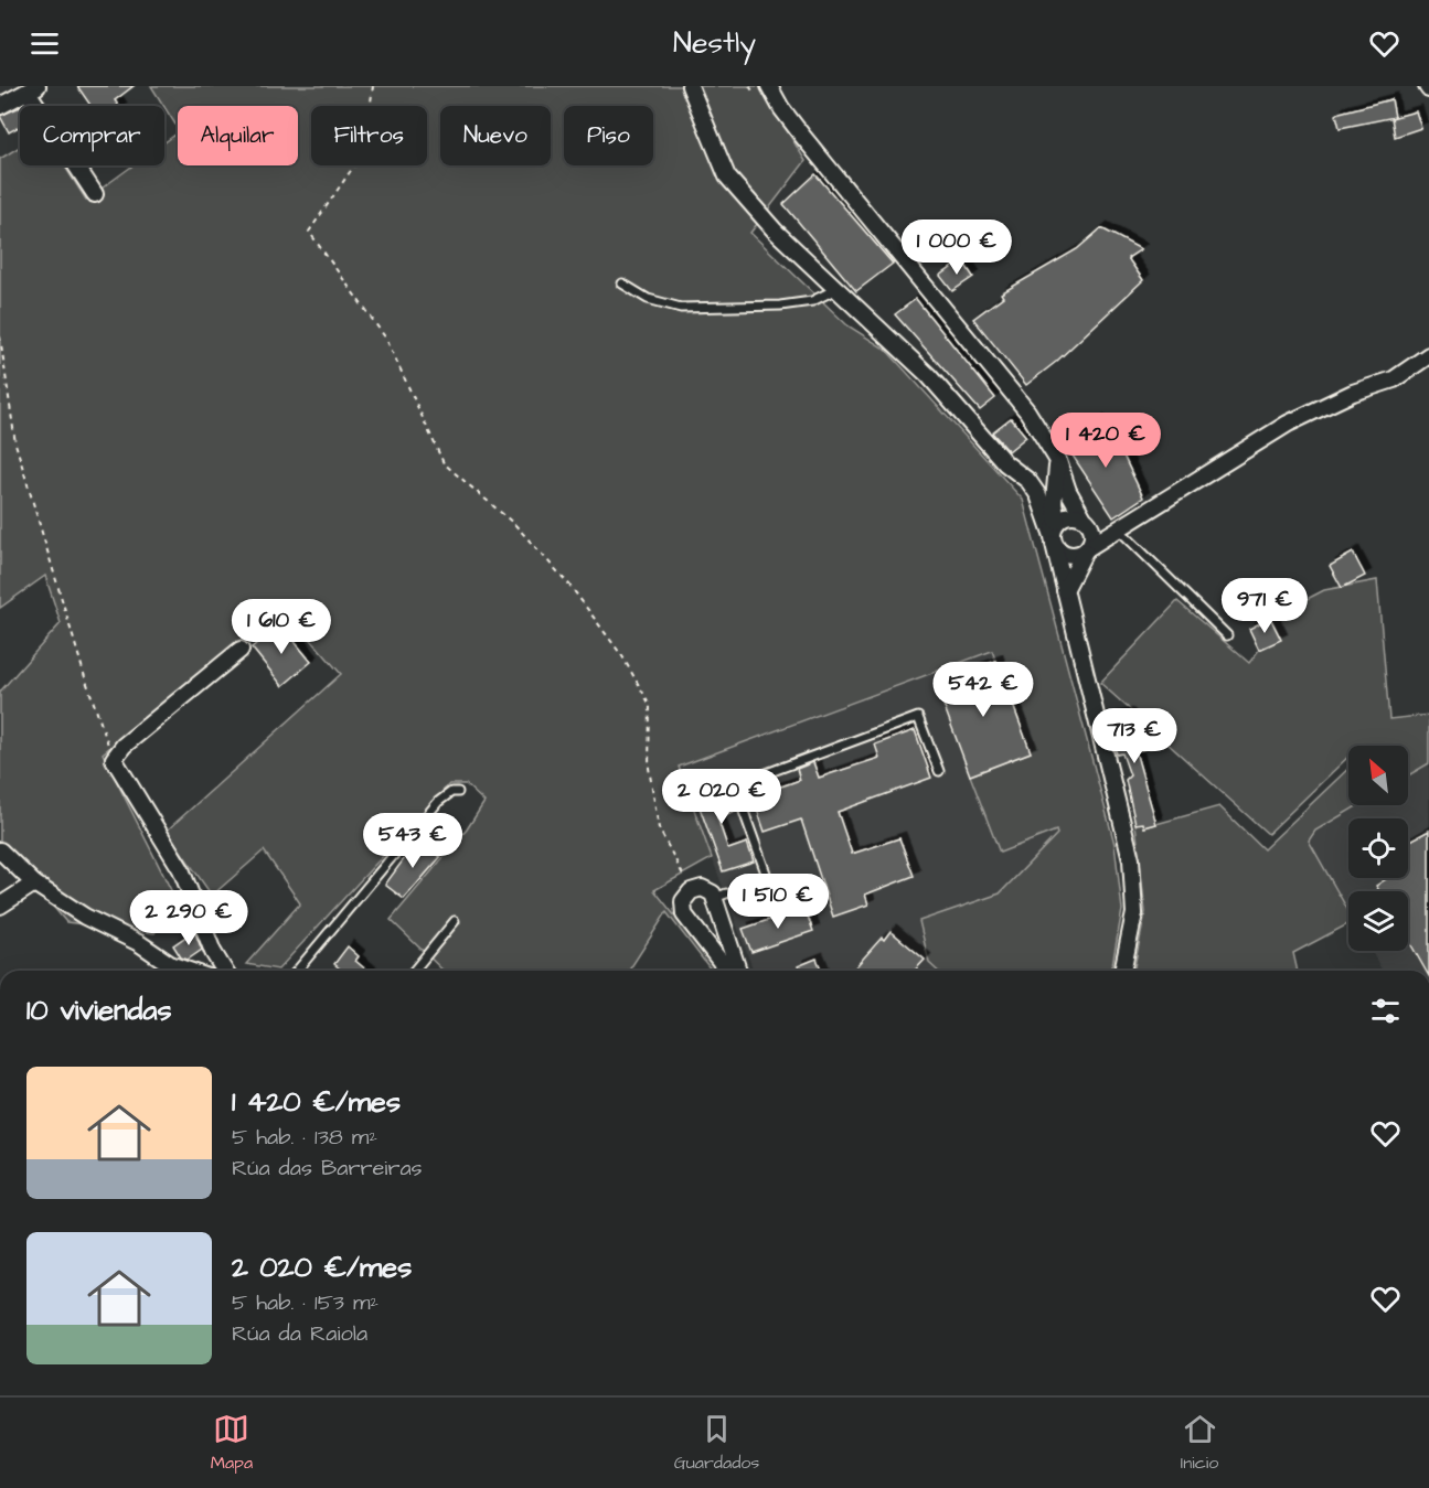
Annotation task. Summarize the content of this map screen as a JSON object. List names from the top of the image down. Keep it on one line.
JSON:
{"north":"top left","page":{"header":"Nestly","chip":["Comprar","Alquilar","Filtros","Nuevo","Piso"],"price":["1 000 €","1 420 €","971 €","1 610 €","542 €","713 €","2 020 €","543 €","1 510 €","2 290 €"],"heading":"10 viviendas","list":[{"name":"1 420 €/mes","note":"5 hab. · 138 m² · Rúa das Barreiras"},{"name":"2 020 €/mes","note":"5 hab. · 153 m² · Rúa da Raiola"}],"tabs":["Mapa","Guardados","Inicio"]}}
